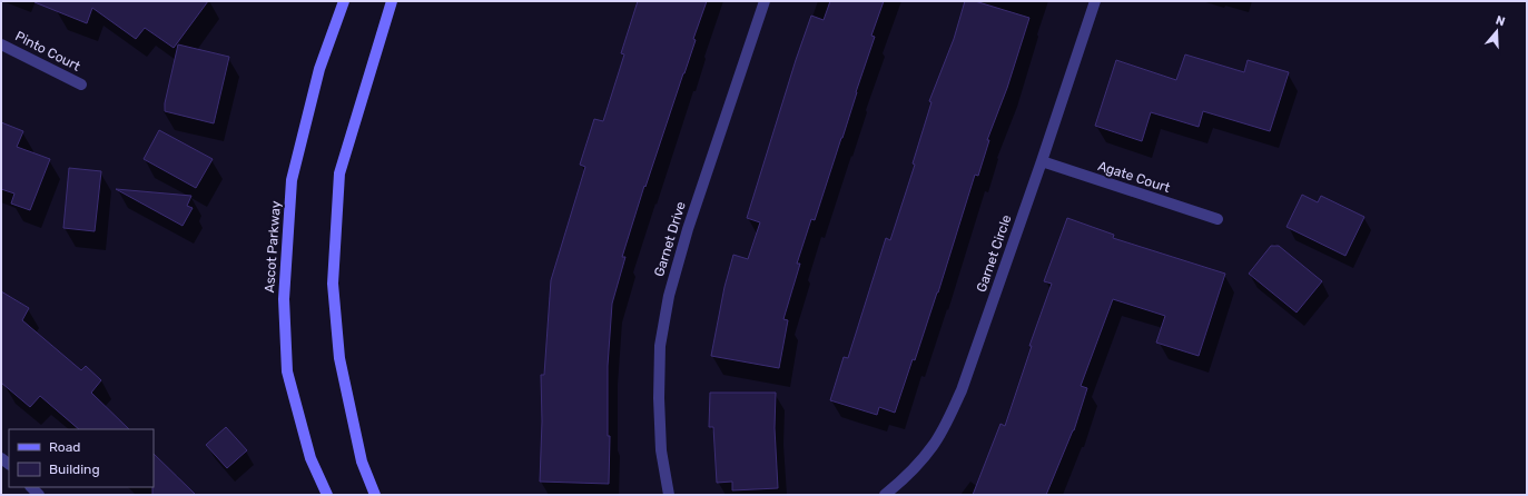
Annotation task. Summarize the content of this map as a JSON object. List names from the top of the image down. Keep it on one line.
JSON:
{"streets":{"main road":["Ascot Parkway"],"street":["Pinto Court","Agate Court","Garnet Drive","Garnet Circle"]},"crossings":[["Agate Court","Garnet Circle"]],"legend":["Road","Building"],"north":"top"}
